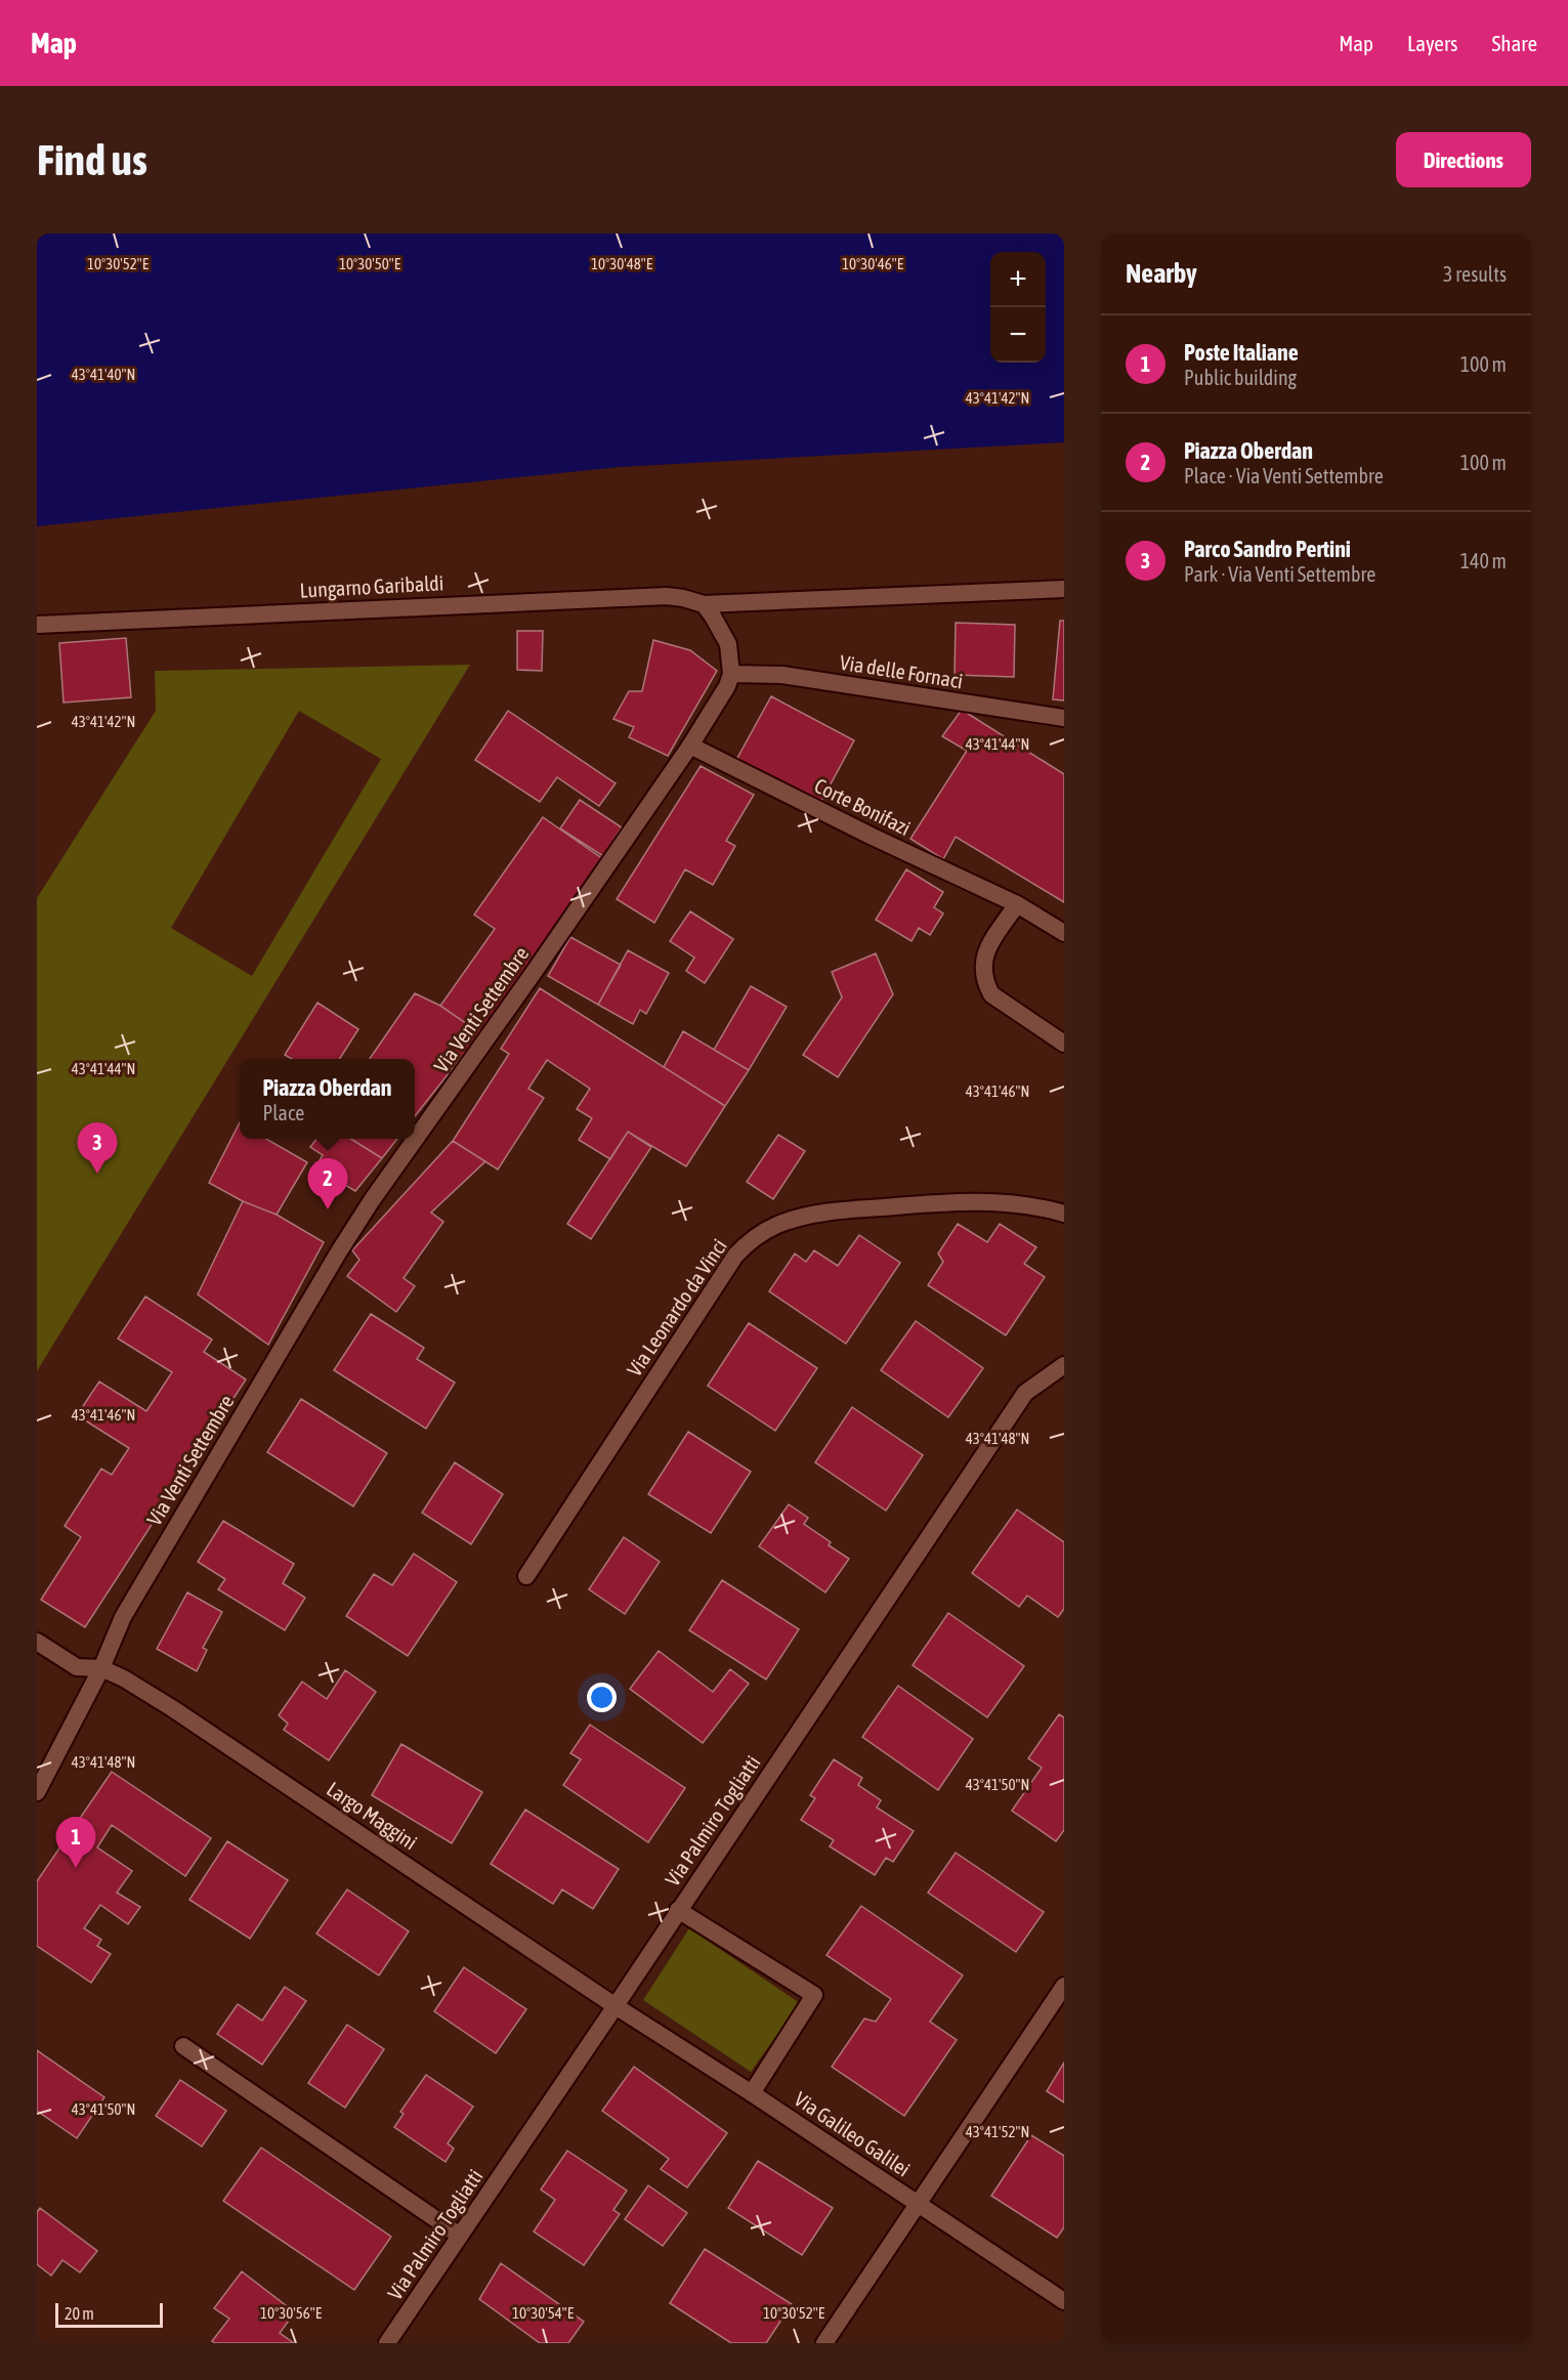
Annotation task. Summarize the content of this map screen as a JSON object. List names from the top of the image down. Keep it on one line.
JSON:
{"streets":{"street":["Lungarno Garibaldi","Via delle Fornaci","Corte Bonifazi","Via Venti Settembre","Via Leonardo da Vinci","Largo Maggini","Via Palmiro Togliatti","Via Galileo Galilei"]},"crossings":[["Via delle Fornaci","Via Venti Settembre"],["Corte Bonifazi","Via Venti Settembre"],["Via Venti Settembre","Largo Maggini"],["Largo Maggini","Via Palmiro Togliatti"],["Largo Maggini","Via Galileo Galilei"],["Via Palmiro Togliatti","Via Galileo Galilei"]],"scale_bar":"20 m","page":{"header":"Map","nav":["Map","Layers","Share"],"buttons":"Directions","title":"Find us","heading":["Nearby","3 results"],"map_buttons":["+","−"],"list":[{"mark":"1","name":"Poste Italiane","note":"Public building","value":"100 m"},{"mark":"2","name":"Piazza Oberdan","note":"Place · Via Venti Settembre","value":"100 m"},{"mark":"3","name":"Parco Sandro Pertini","note":"Park · Via Venti Settembre","value":"140 m"}],"popup":["Piazza Oberdan","Place"],"pins":["3","2","1"],"scale":"20 m"},"coordinates":["10°30'52\"E","10°30'50\"E","10°30'48\"E","10°30'46\"E","43°41'40\"N","43°41'42\"N","43°41'44\"N","43°41'46\"N","43°41'48\"N","43°41'50\"N","43°41'52\"N","10°30'56\"E","10°30'54\"E"]}
